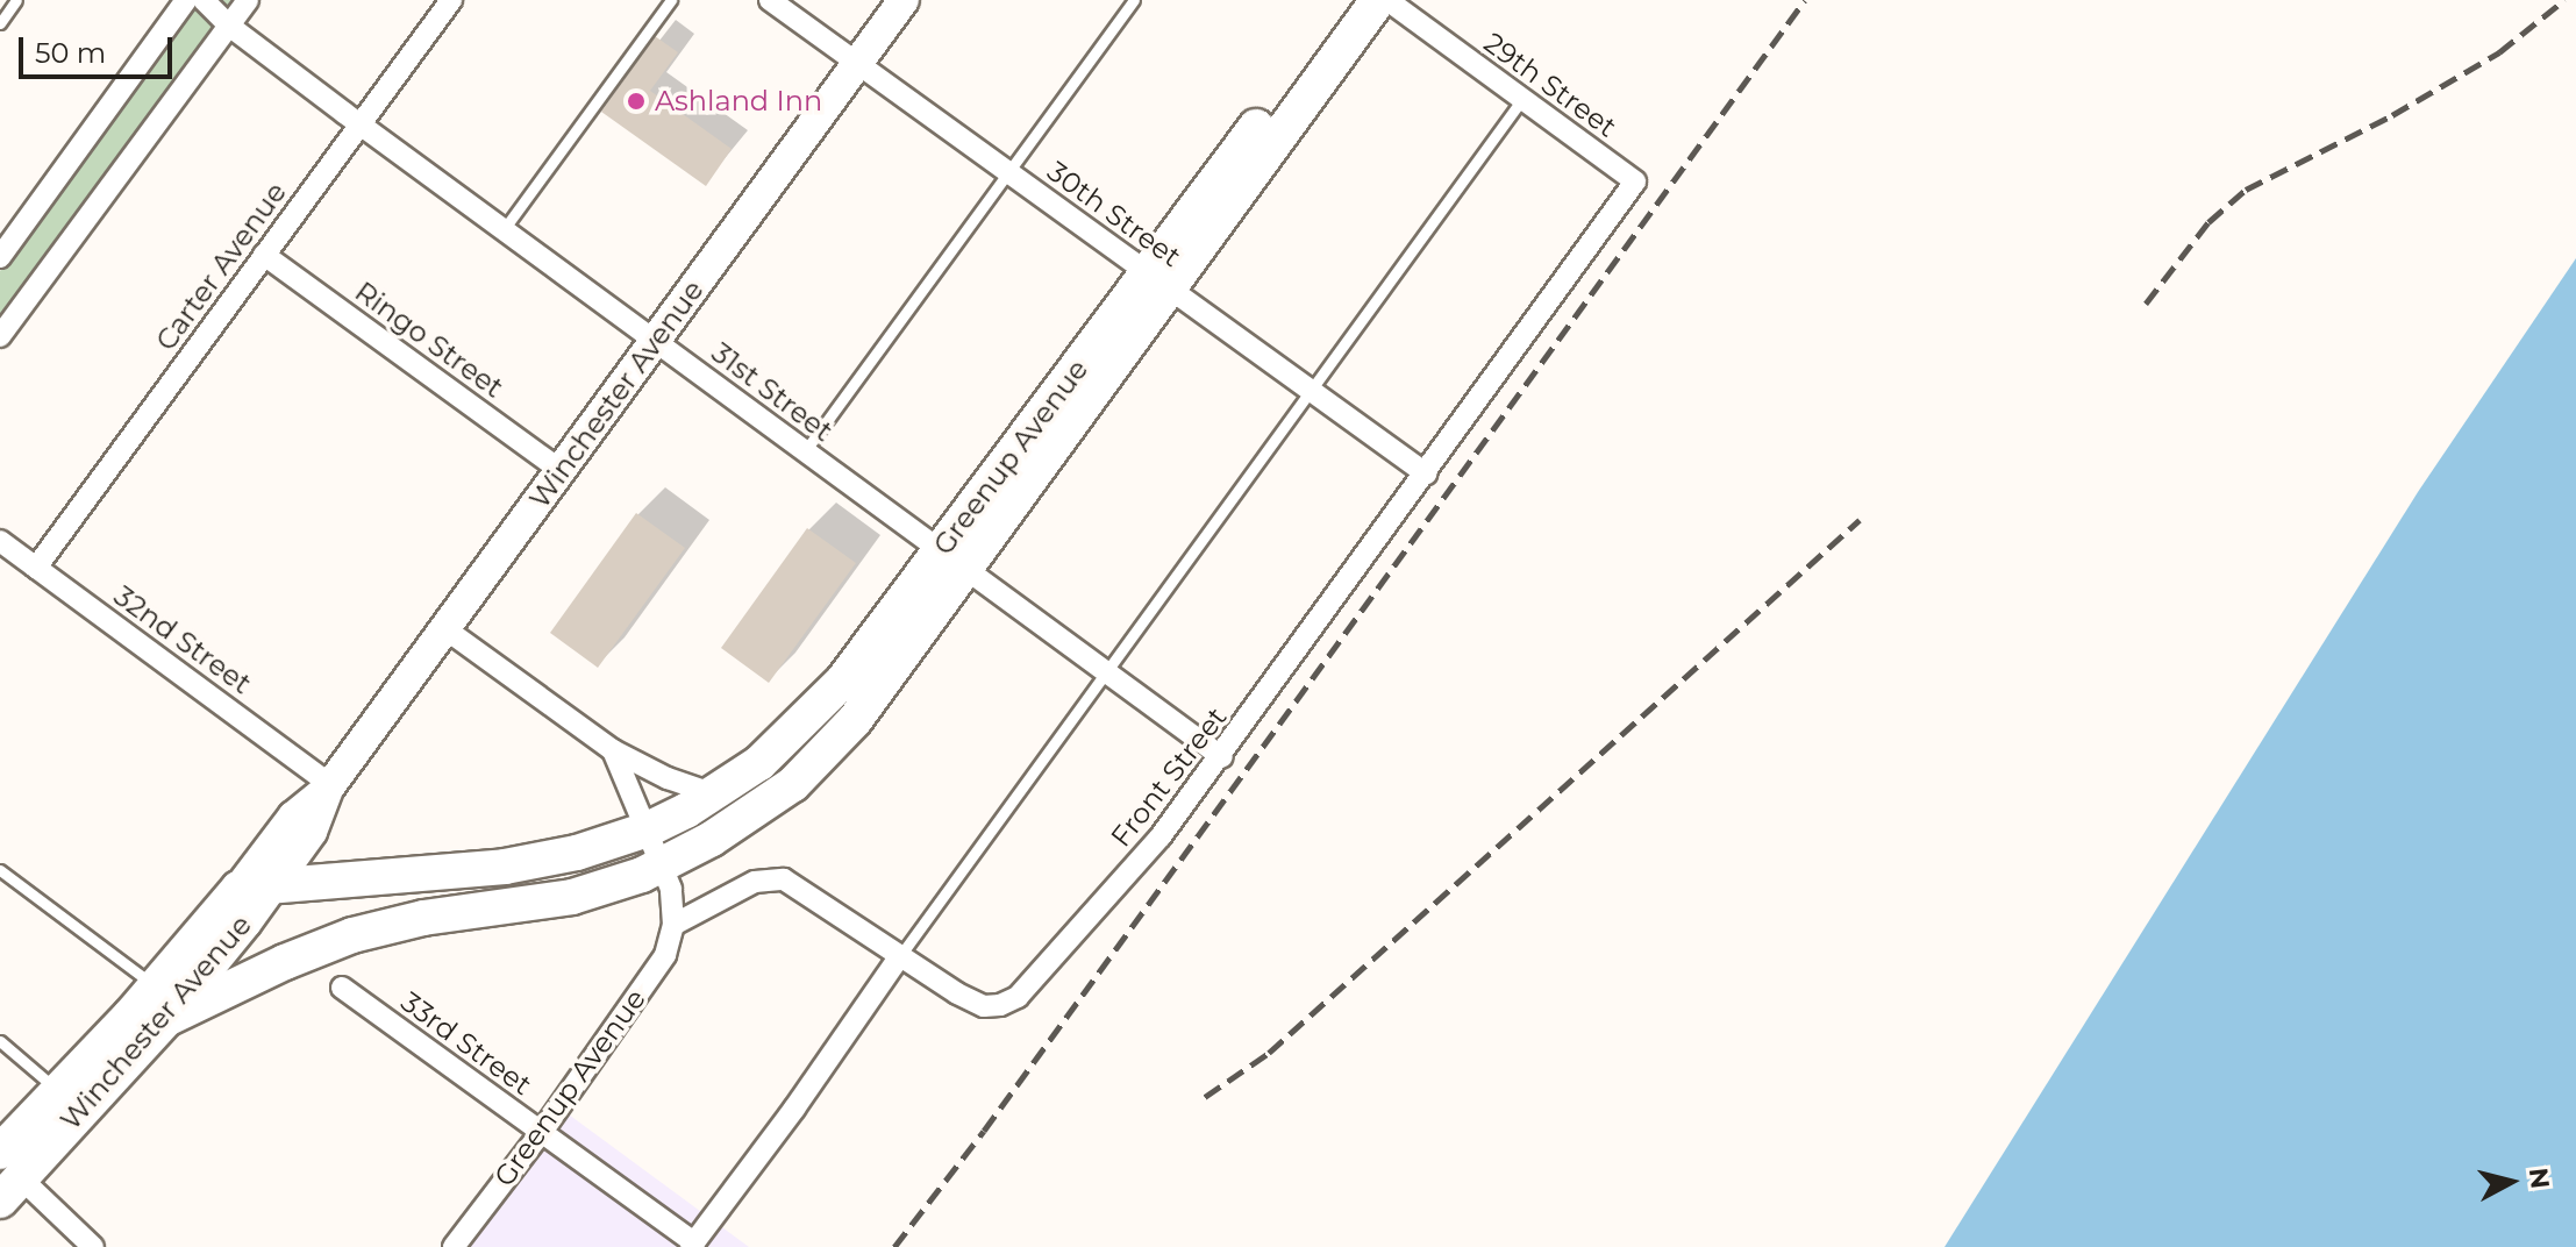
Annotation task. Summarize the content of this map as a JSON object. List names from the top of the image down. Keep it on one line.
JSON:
{"streets":{"highway":["Winchester Avenue","Greenup Avenue"],"street":["29th Street","30th Street","Carter Avenue","Ringo Street","31st Street","32nd Street","Front Street","33rd Street"]},"crossings":[["29th Street","Front Street"],["30th Street","Winchester Avenue"],["30th Street","Greenup Avenue"],["30th Street","Front Street"],["Carter Avenue","Ringo Street"],["Carter Avenue","31st Street"],["Carter Avenue","32nd Street"],["Ringo Street","Winchester Avenue"],["31st Street","Winchester Avenue"],["31st Street","Greenup Avenue"],["31st Street","Front Street"],["Winchester Avenue","32nd Street"],["Greenup Avenue","33rd Street"]],"places":["Ashland Inn"],"scale_bar":"50 m","north":"right"}
